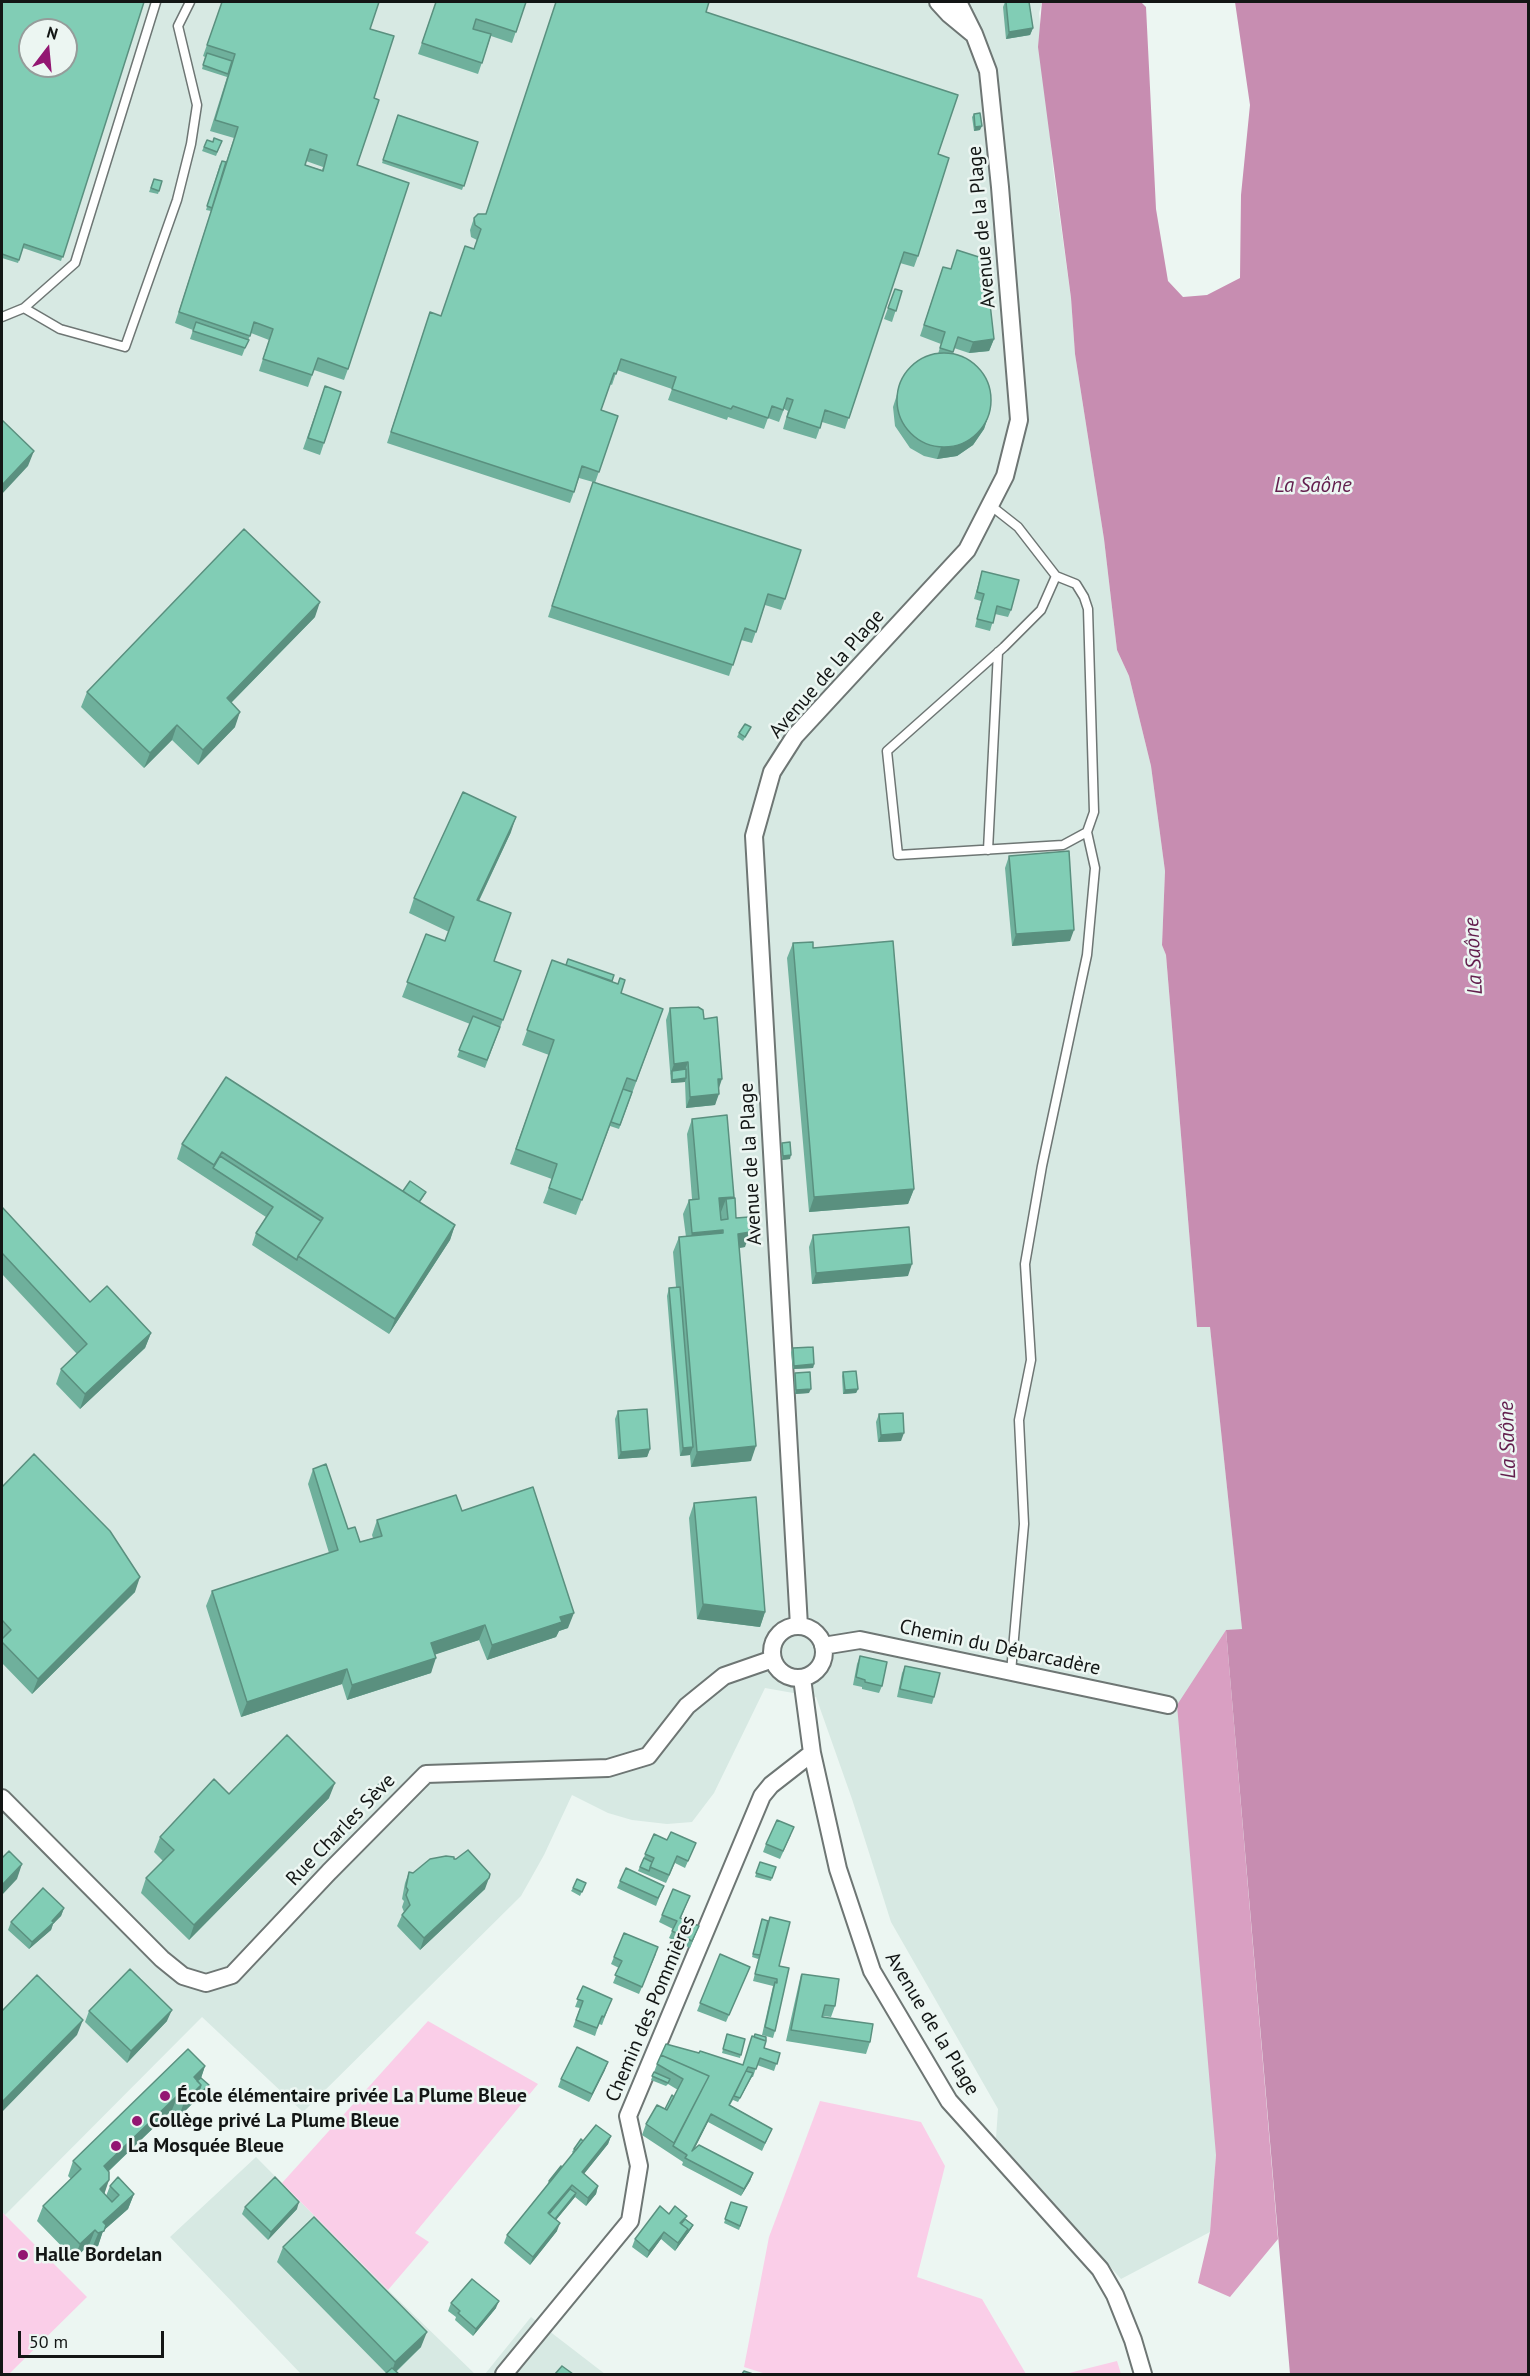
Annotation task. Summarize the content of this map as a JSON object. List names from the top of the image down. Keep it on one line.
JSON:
{"streets":{"street":["Avenue de la Plage","Chemin du Débarcadère","Rue Charles Sève","Chemin des Pommières"]},"crossings":[["Avenue de la Plage","Chemin du Débarcadère"],["Avenue de la Plage","Rue Charles Sève"],["Avenue de la Plage","Chemin des Pommières"],["Chemin du Débarcadère","Rue Charles Sève"]],"water":["La Saône"],"places":["École élémentaire privée La Plume Bleue","Collège privé La Plume Bleue","La Mosquée Bleue","Halle Bordelan"],"scale_bar":"50 m","north":"top"}
